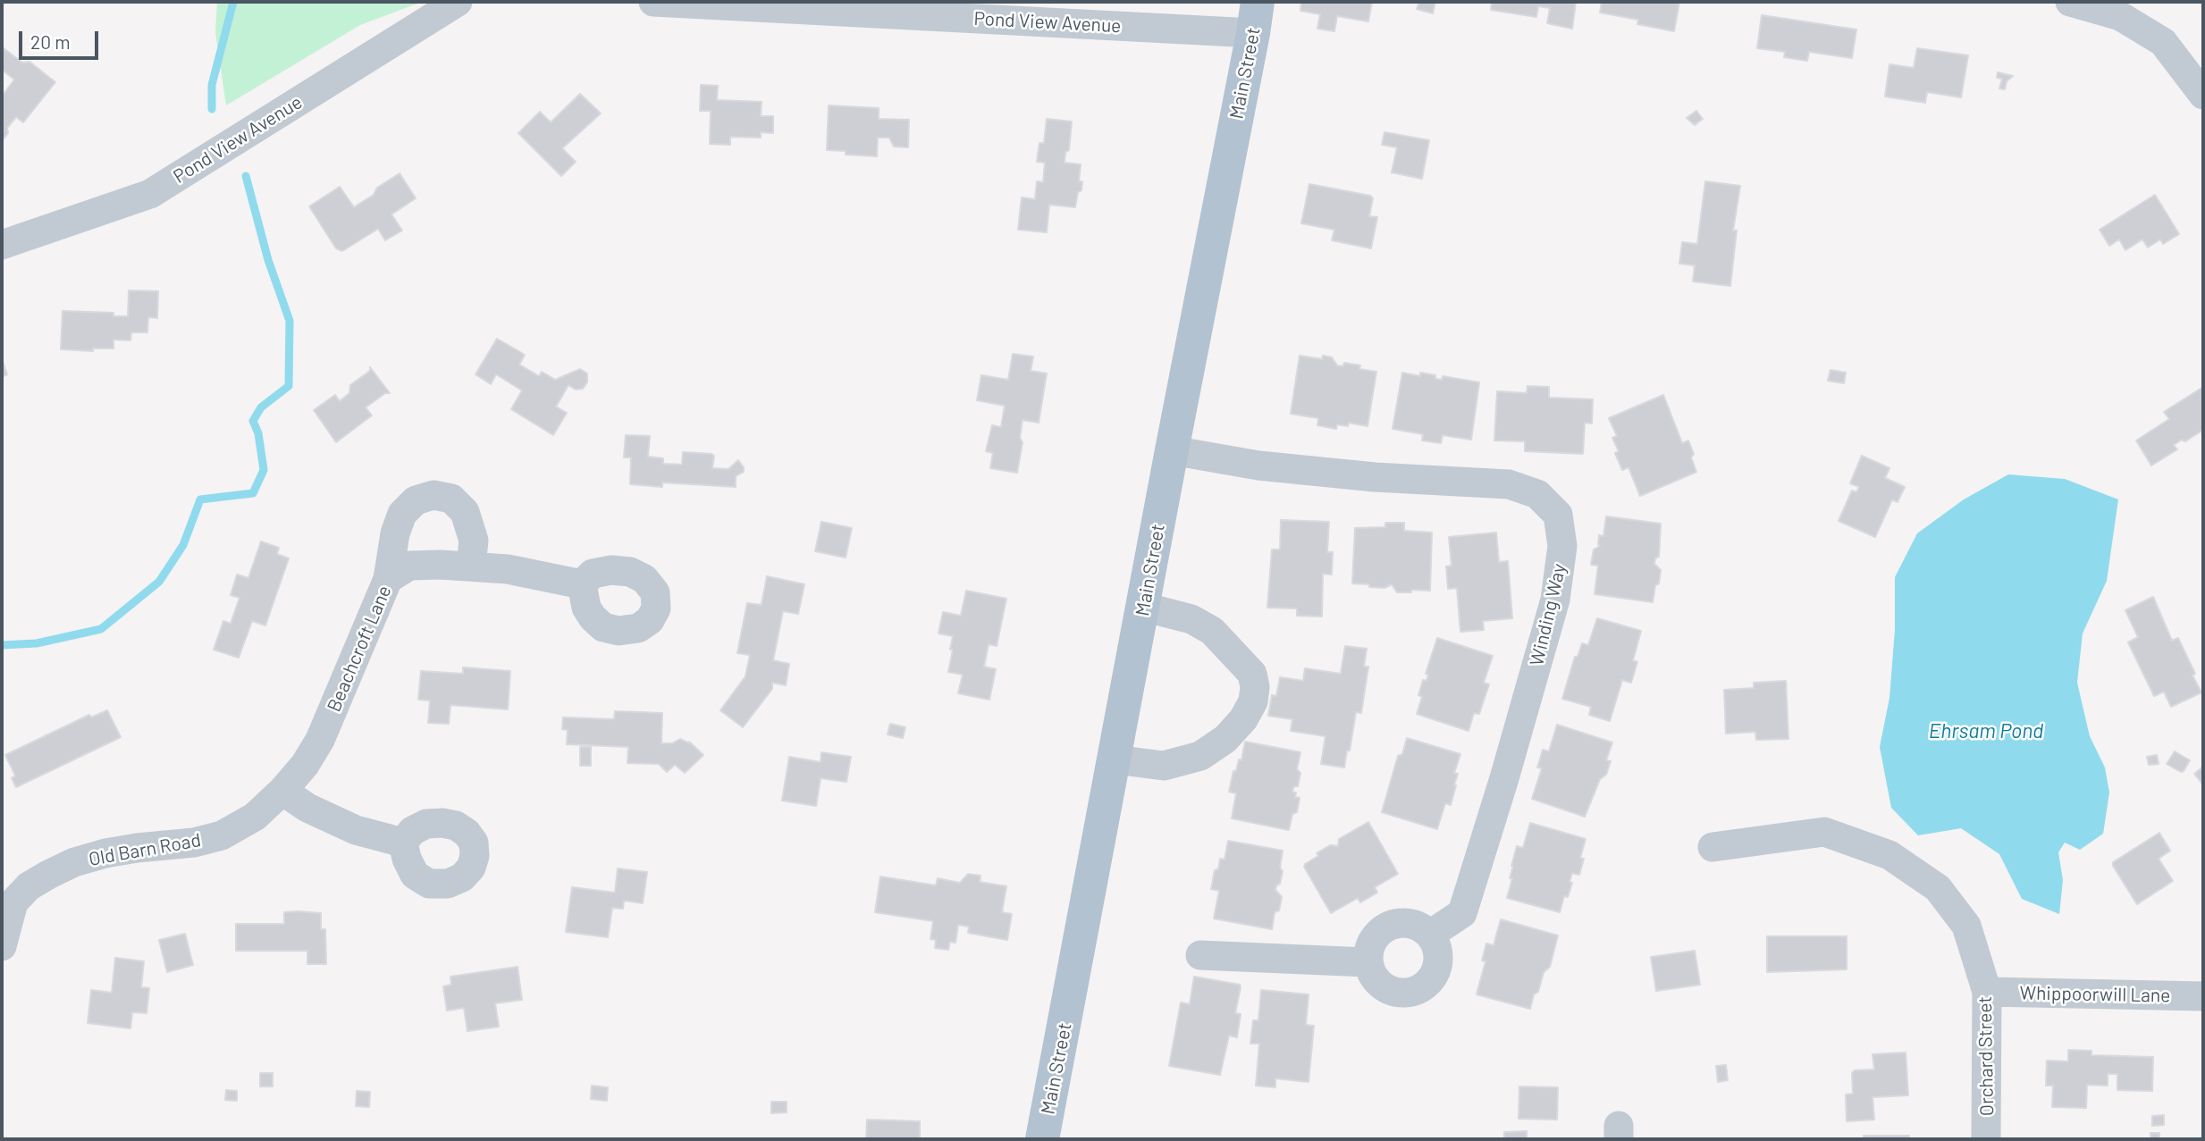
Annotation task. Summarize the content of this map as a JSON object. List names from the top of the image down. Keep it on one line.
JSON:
{"streets":{"main road":["Main Street"],"street":["Pond View Avenue","Winding Way","Beachcroft Lane","Old Barn Road","Whippoorwill Lane","Orchard Street"]},"crossings":[["Pond View Avenue","Main Street"],["Main Street","Winding Way"],["Beachcroft Lane","Old Barn Road"],["Whippoorwill Lane","Orchard Street"]],"water":["Ehrsam Pond"],"scale_bar":"20 m"}
